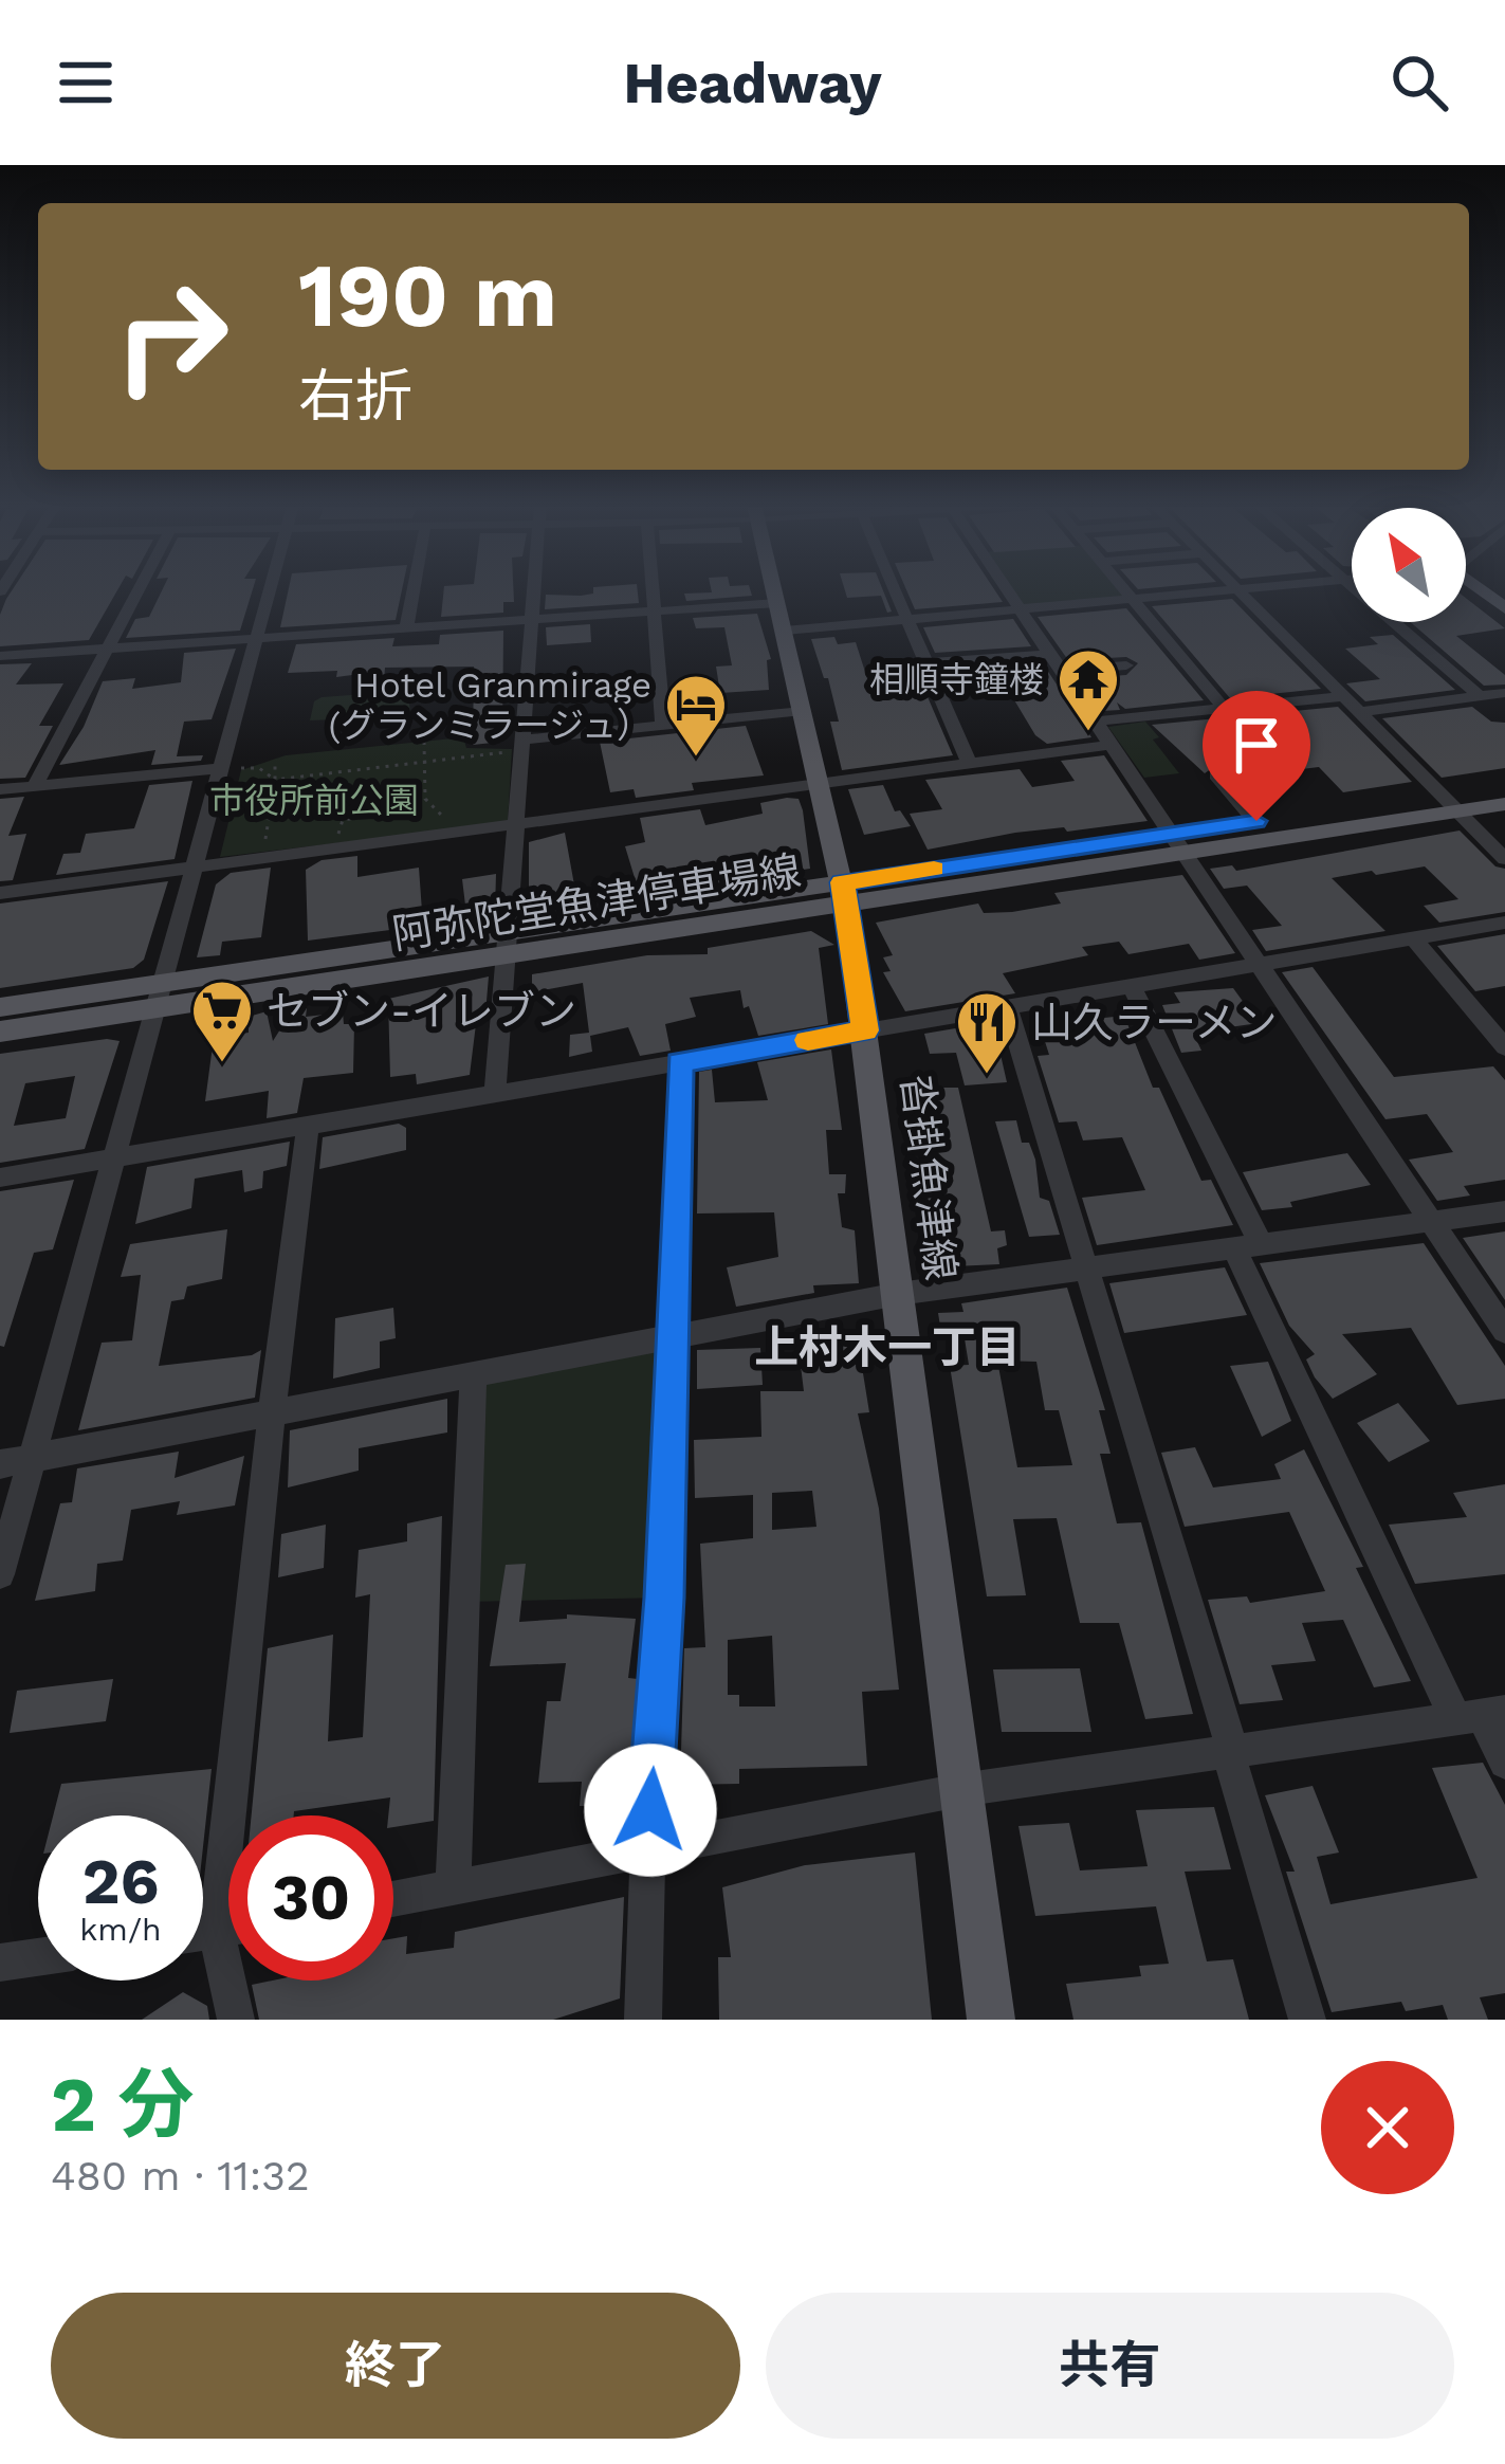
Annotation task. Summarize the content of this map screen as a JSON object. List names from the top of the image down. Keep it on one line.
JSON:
{"streets":{"main road":["阿弥陀堂魚津停車場線","沓掛魚津線"]},"crossings":[["阿弥陀堂魚津停車場線","沓掛魚津線"]],"districts":["上村木一丁目"],"parks":["市役所前公園"],"places":{"temple":["相順寺鐘楼"],"hotel":["Hotel Granmirage (グランミラージュ）"],"supermarket":["セブン-イレブン"],"restaurant":["山久ラーメン"]},"north":"top left","page":{"header":"Headway","turn":["190 m","右折"],"speed":"26 km/h","limit":"30","heading":["2 分","480 m · 11:32"],"buttons":["終了","共有"]}}
